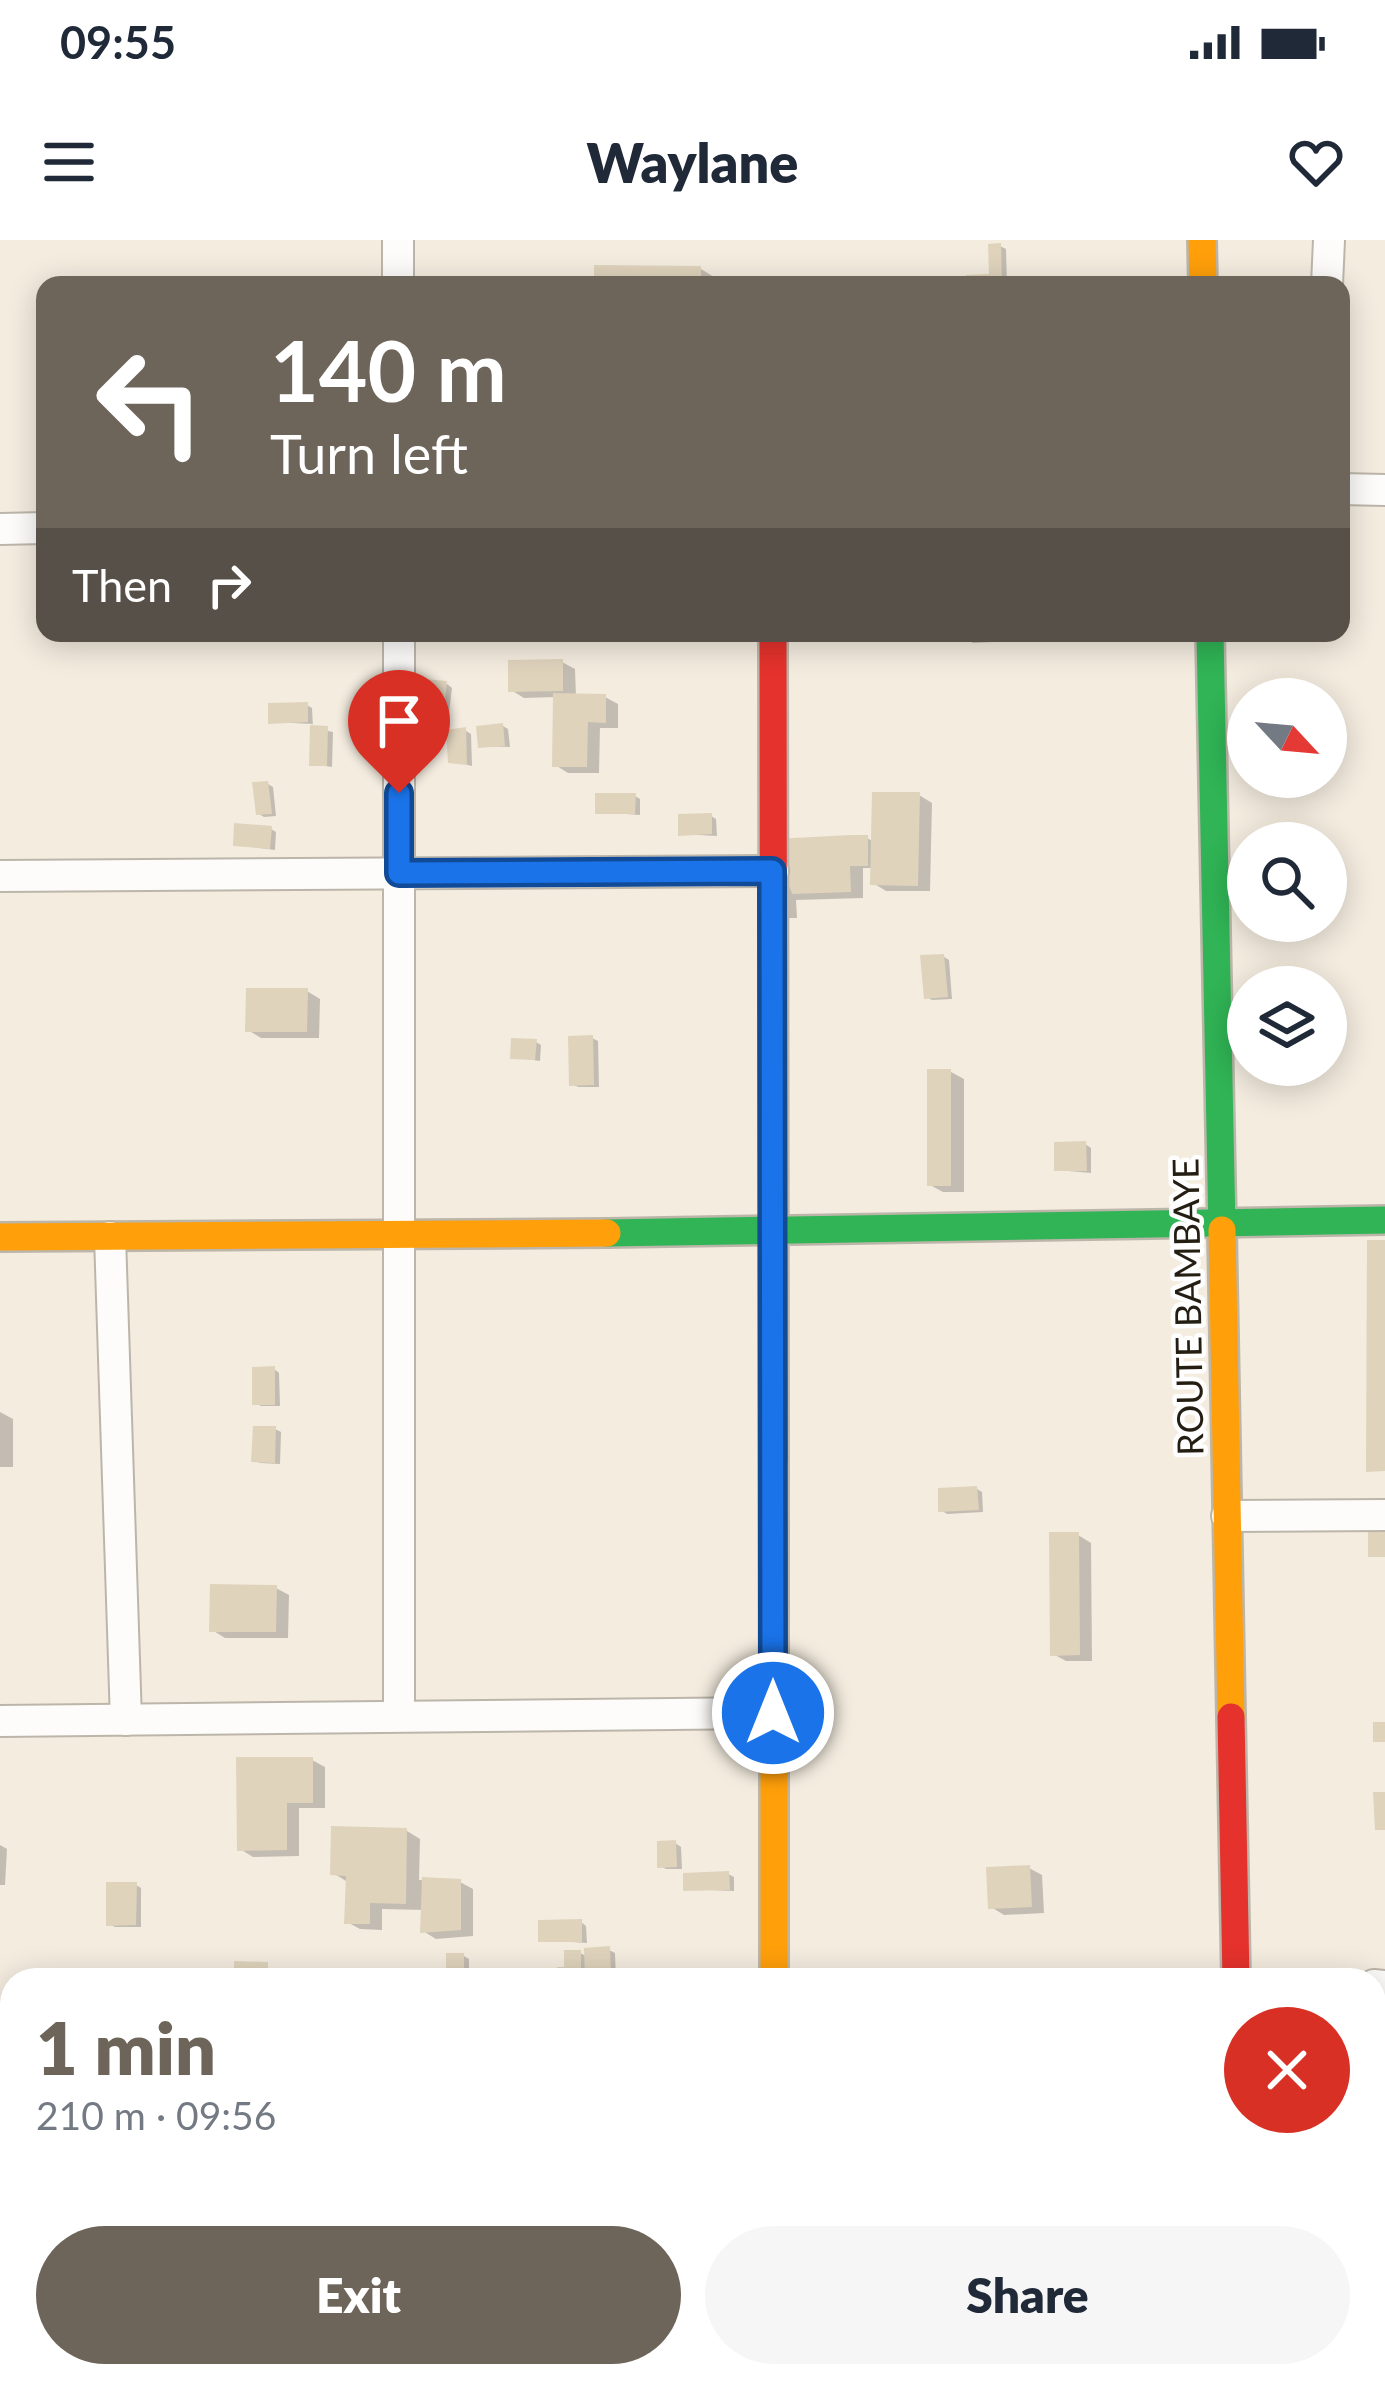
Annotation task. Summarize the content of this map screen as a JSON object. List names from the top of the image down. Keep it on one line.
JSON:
{"streets":{"street":["ROUTE BAMBAYE"]},"north":"bottom right","page":{"status":"09:55","header":"Waylane","turn":["140 m","Turn left"],"then":"Then","heading":["1 min","210 m · 09:56"],"buttons":["Exit","Share"]}}
